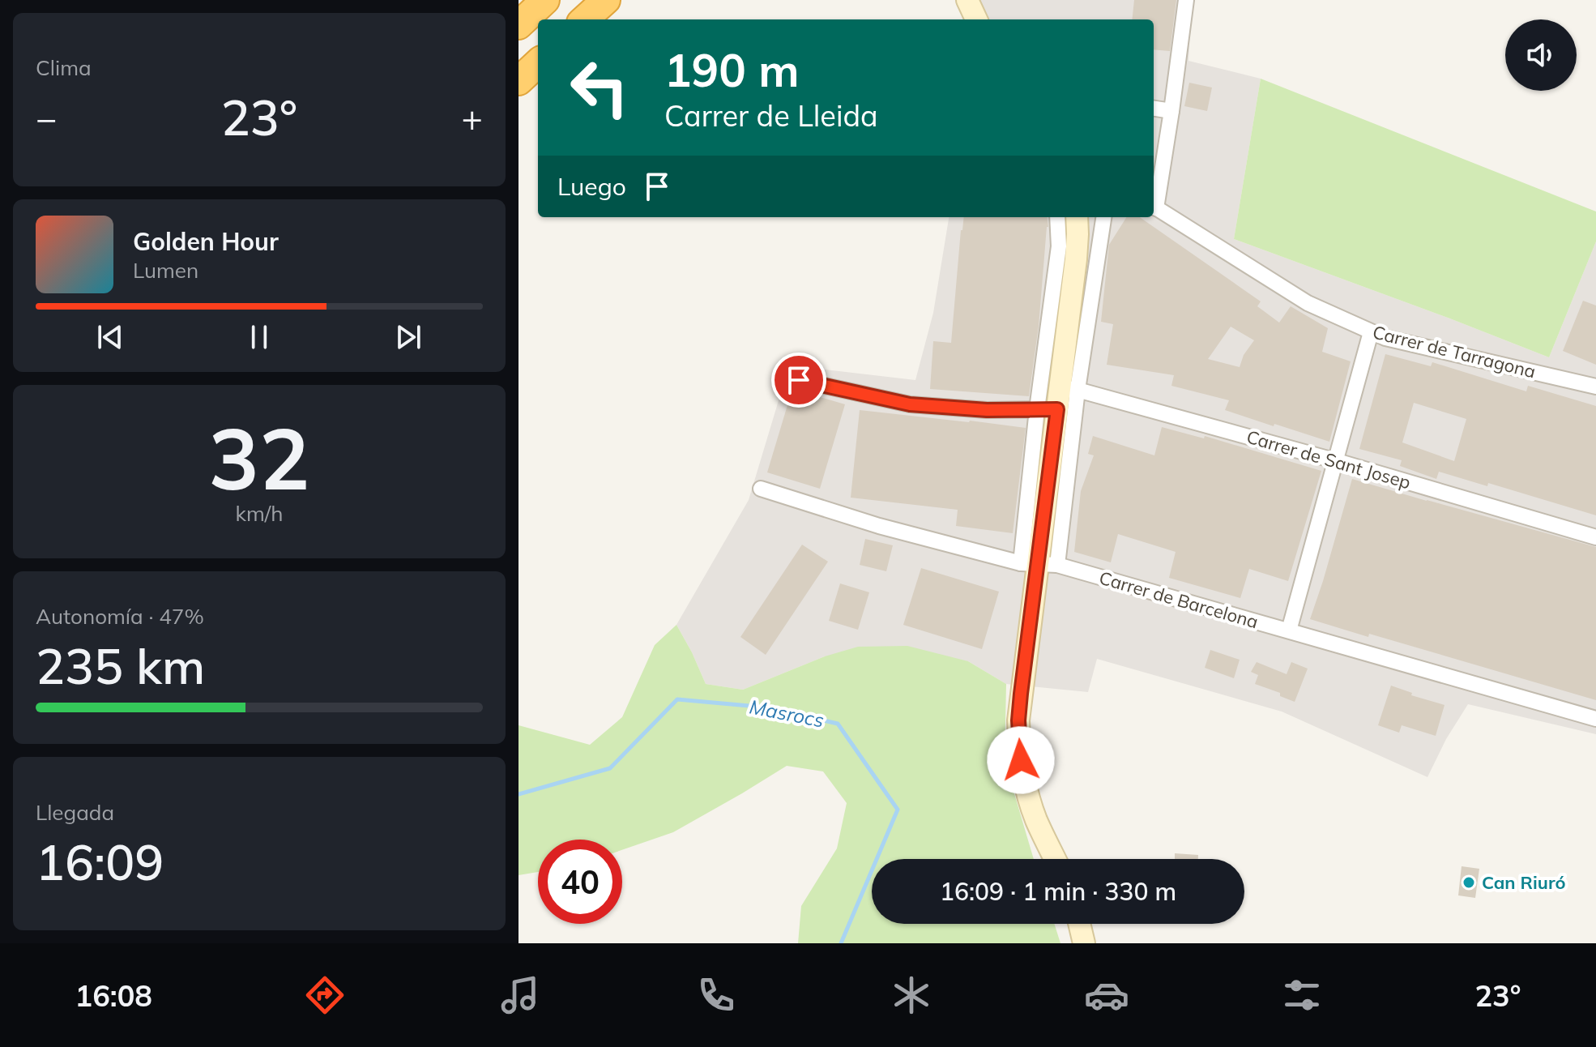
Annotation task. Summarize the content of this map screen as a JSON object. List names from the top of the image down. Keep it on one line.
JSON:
{"streets":{"street":["Carrer de Tarragona","Carrer de Sant Josep","Carrer de Barcelona"]},"water":["Masrocs"],"places":["Can Riuró"],"page":{"tile":["Clima",["32","km/h"],["Autonomía · 47%","235 km"],["Llegada","16:09"]],"turn":["190 m","Carrer de Lleida"],"heat":["−","23°","+"],"then":"Luego","song":["Golden Hour","Lumen"],"limit":"40","trip":"16:09 · 1 min · 330 m","tabs":["16:08","23°"]}}
